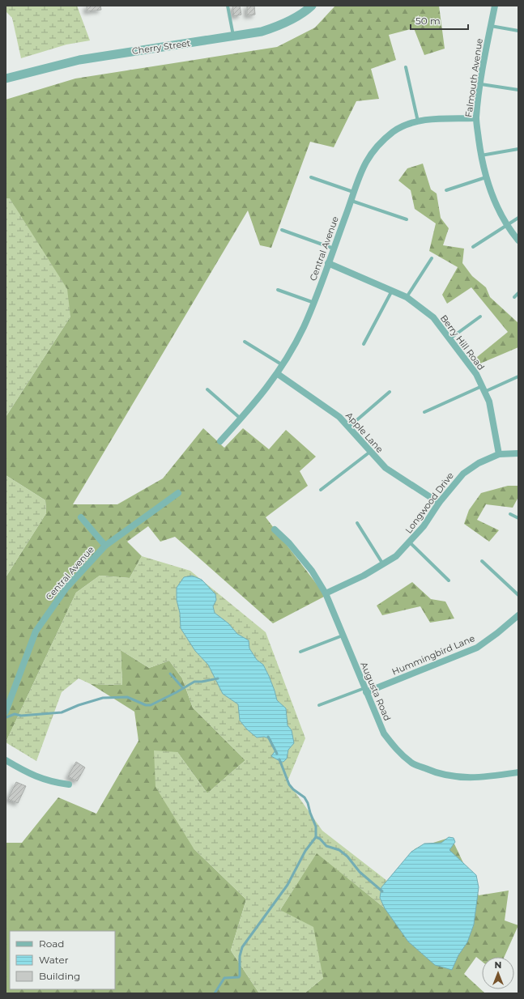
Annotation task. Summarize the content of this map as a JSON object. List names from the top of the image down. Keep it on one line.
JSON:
{"streets":{"street":["Cherry Street","Falmouth Avenue","Central Avenue","Berry Hill Road","Apple Lane","Longwood Drive","Hummingbird Lane","Augusta Road"]},"crossings":[["Falmouth Avenue","Central Avenue"],["Central Avenue","Berry Hill Road"],["Central Avenue","Apple Lane"],["Berry Hill Road","Longwood Drive"],["Apple Lane","Longwood Drive"],["Longwood Drive","Augusta Road"],["Hummingbird Lane","Augusta Road"]],"legend":["Road","Water","Building"],"scale_bar":"50 m","north":"top"}
